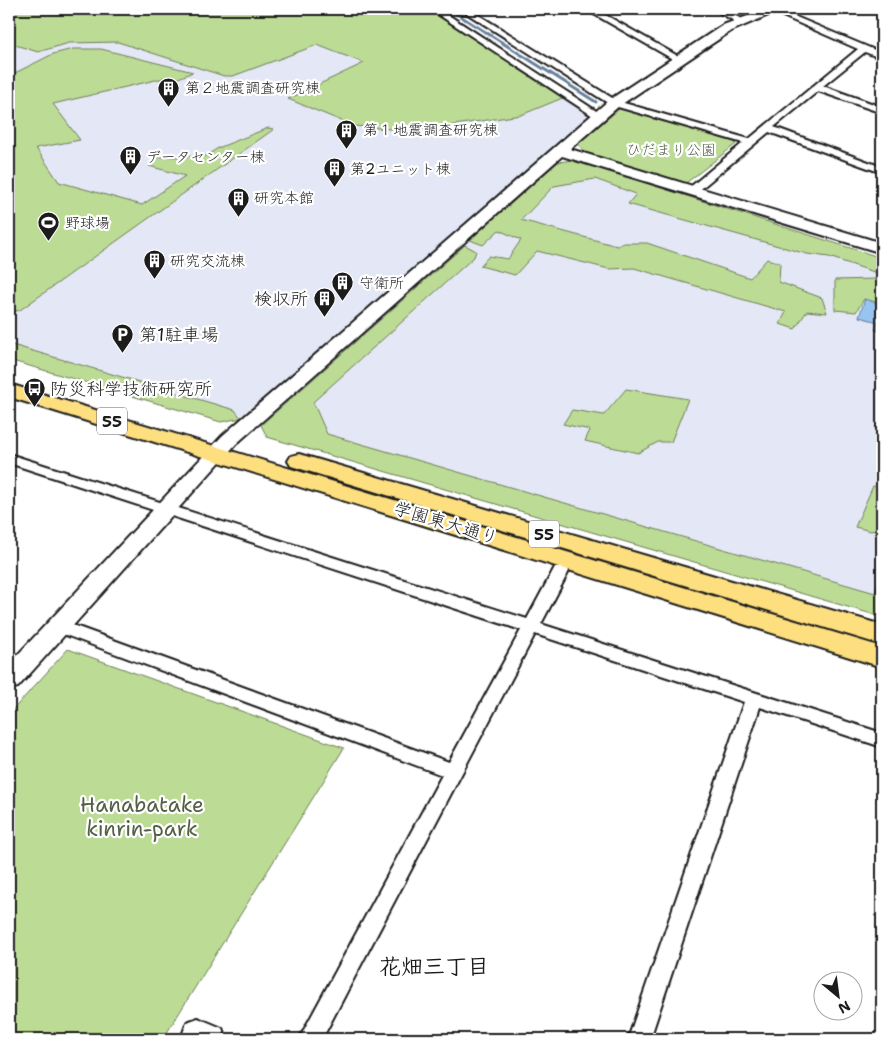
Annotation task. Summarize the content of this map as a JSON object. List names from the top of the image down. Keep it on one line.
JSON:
{"streets":{"main road":["55","学園東大通り"]},"districts":["花畑三丁目"],"parks":["ひだまり公園","Hanabatake kinrin-park"],"places":{"building":["第２地震調査研究棟","第１地震調査研究棟","データセンター棟","第2ユニット棟","研究本館","研究交流棟","守衛所","検収所"],"sports":["野球場"],"parking":["第1駐車場"],"bus stop":["防災科学技術研究所"]},"north":"bottom right"}
